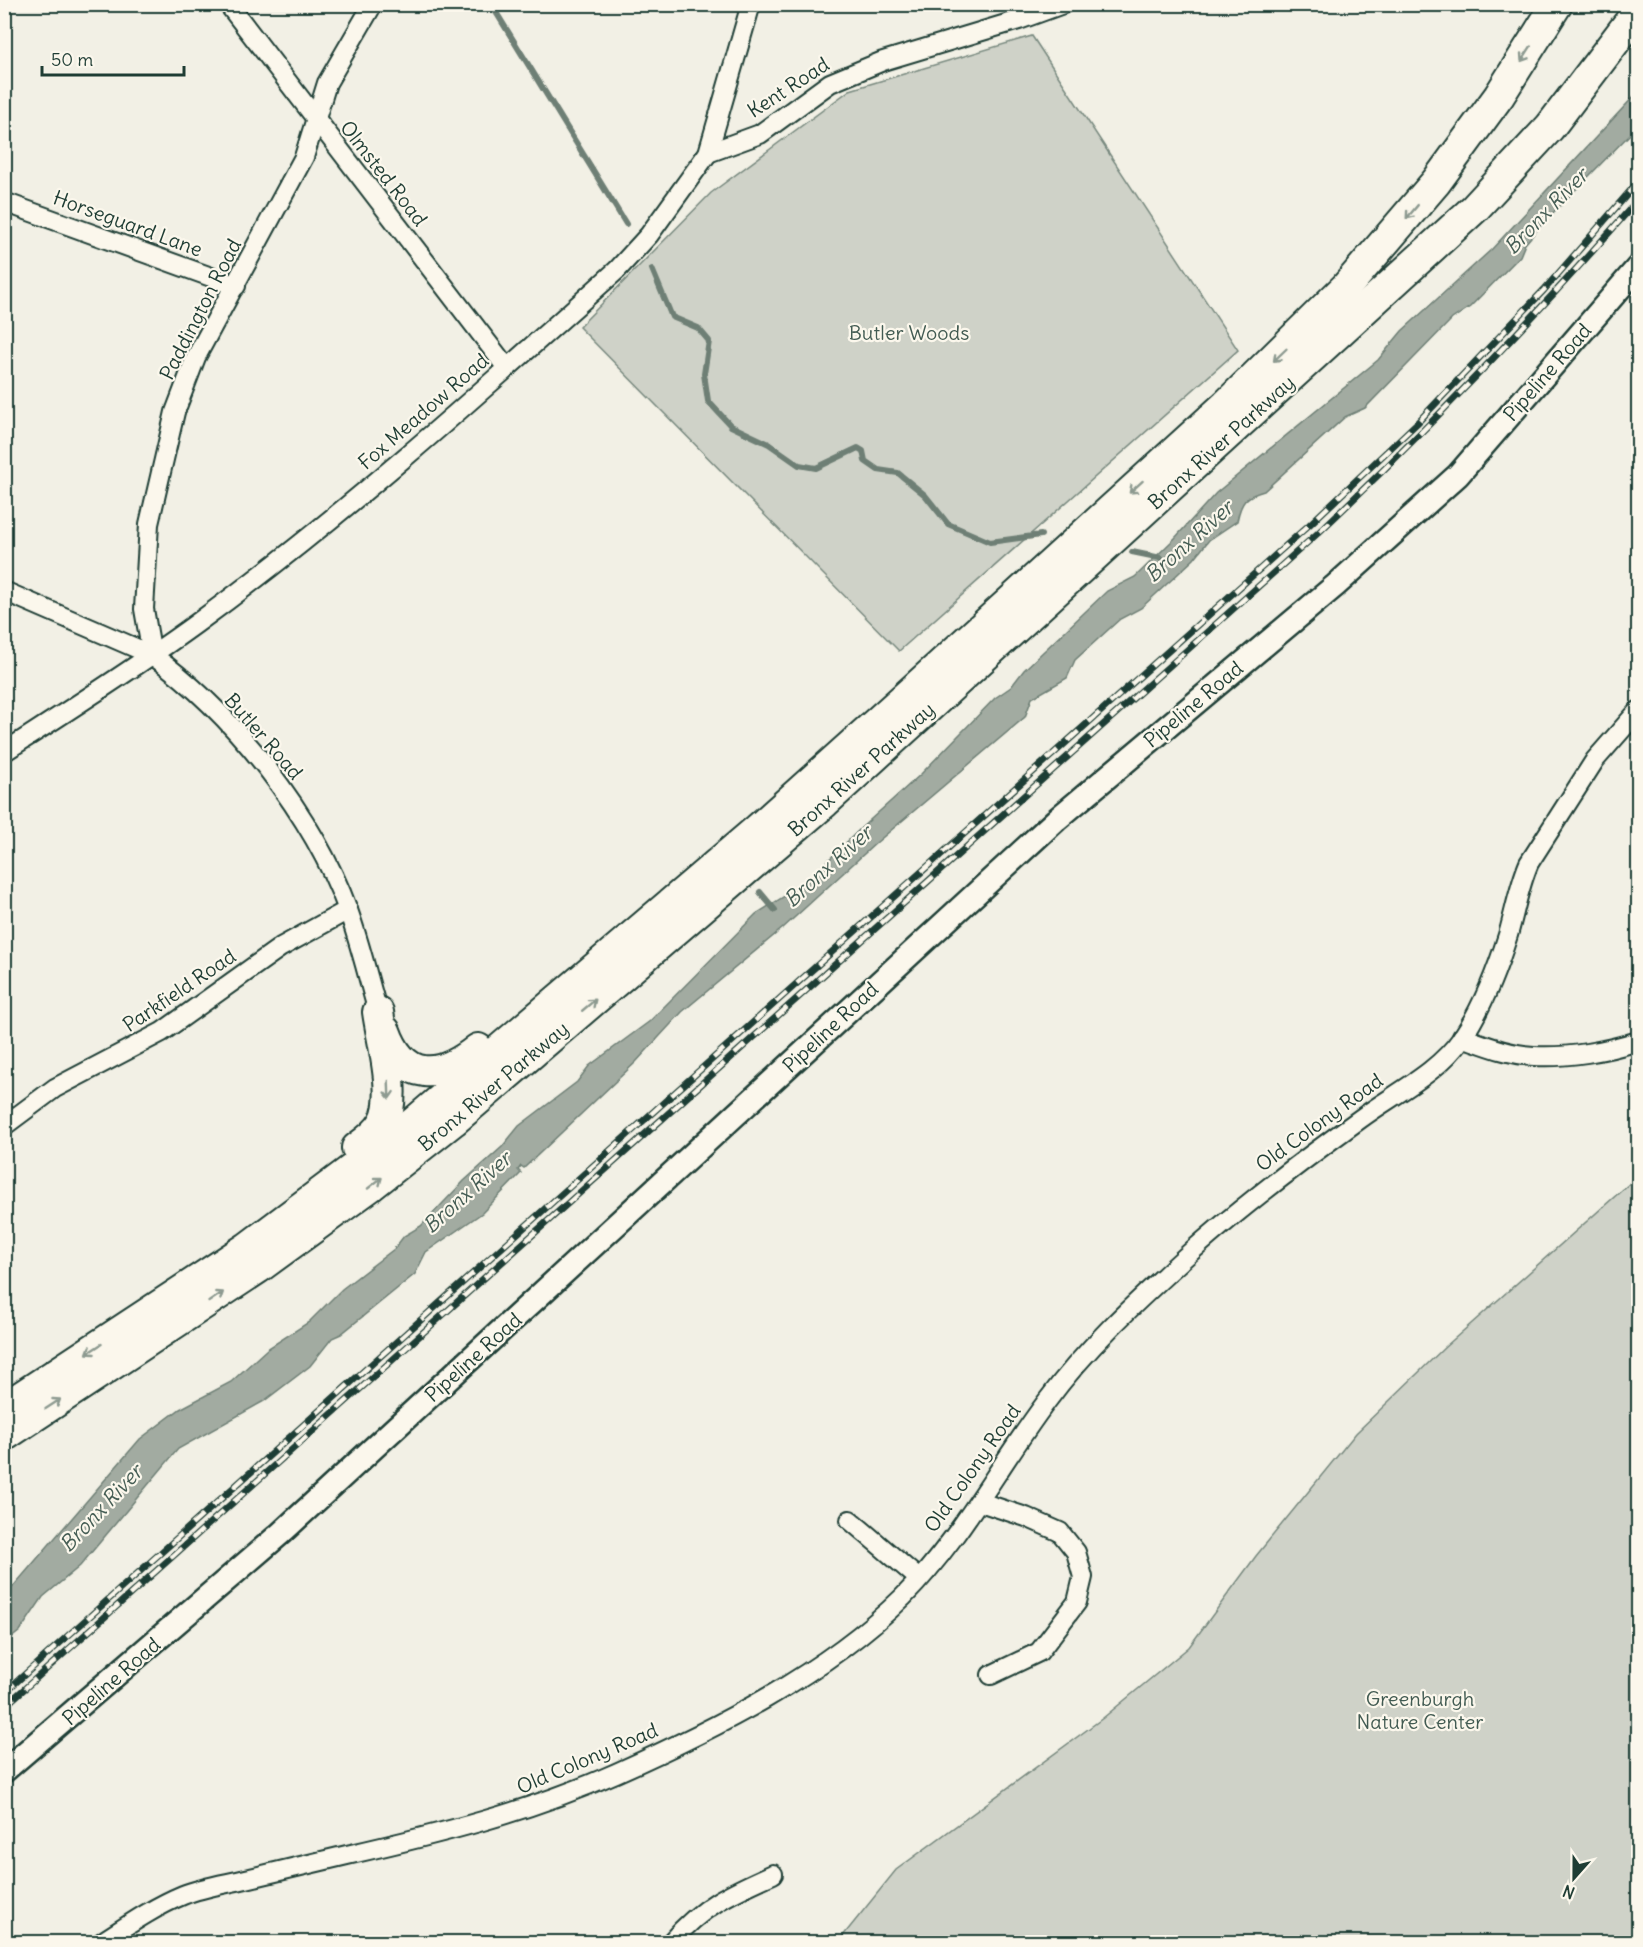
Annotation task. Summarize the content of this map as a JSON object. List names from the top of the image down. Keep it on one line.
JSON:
{"streets":{"highway":["Bronx River Parkway"],"street":["Kent Road","Olmsted Road","Horseguard Lane","Paddington Road","Pipeline Road","Fox Meadow Road","Butler Road","Parkfield Road","Old Colony Road"]},"crossings":[["Kent Road","Fox Meadow Road"],["Olmsted Road","Paddington Road"],["Olmsted Road","Fox Meadow Road"],["Horseguard Lane","Paddington Road"],["Paddington Road","Fox Meadow Road"],["Paddington Road","Butler Road"],["Fox Meadow Road","Butler Road"],["Butler Road","Parkfield Road"]],"water":["Bronx River"],"parks":["Butler Woods","Greenburgh Nature Center"],"scale_bar":"50 m","north":"bottom"}
